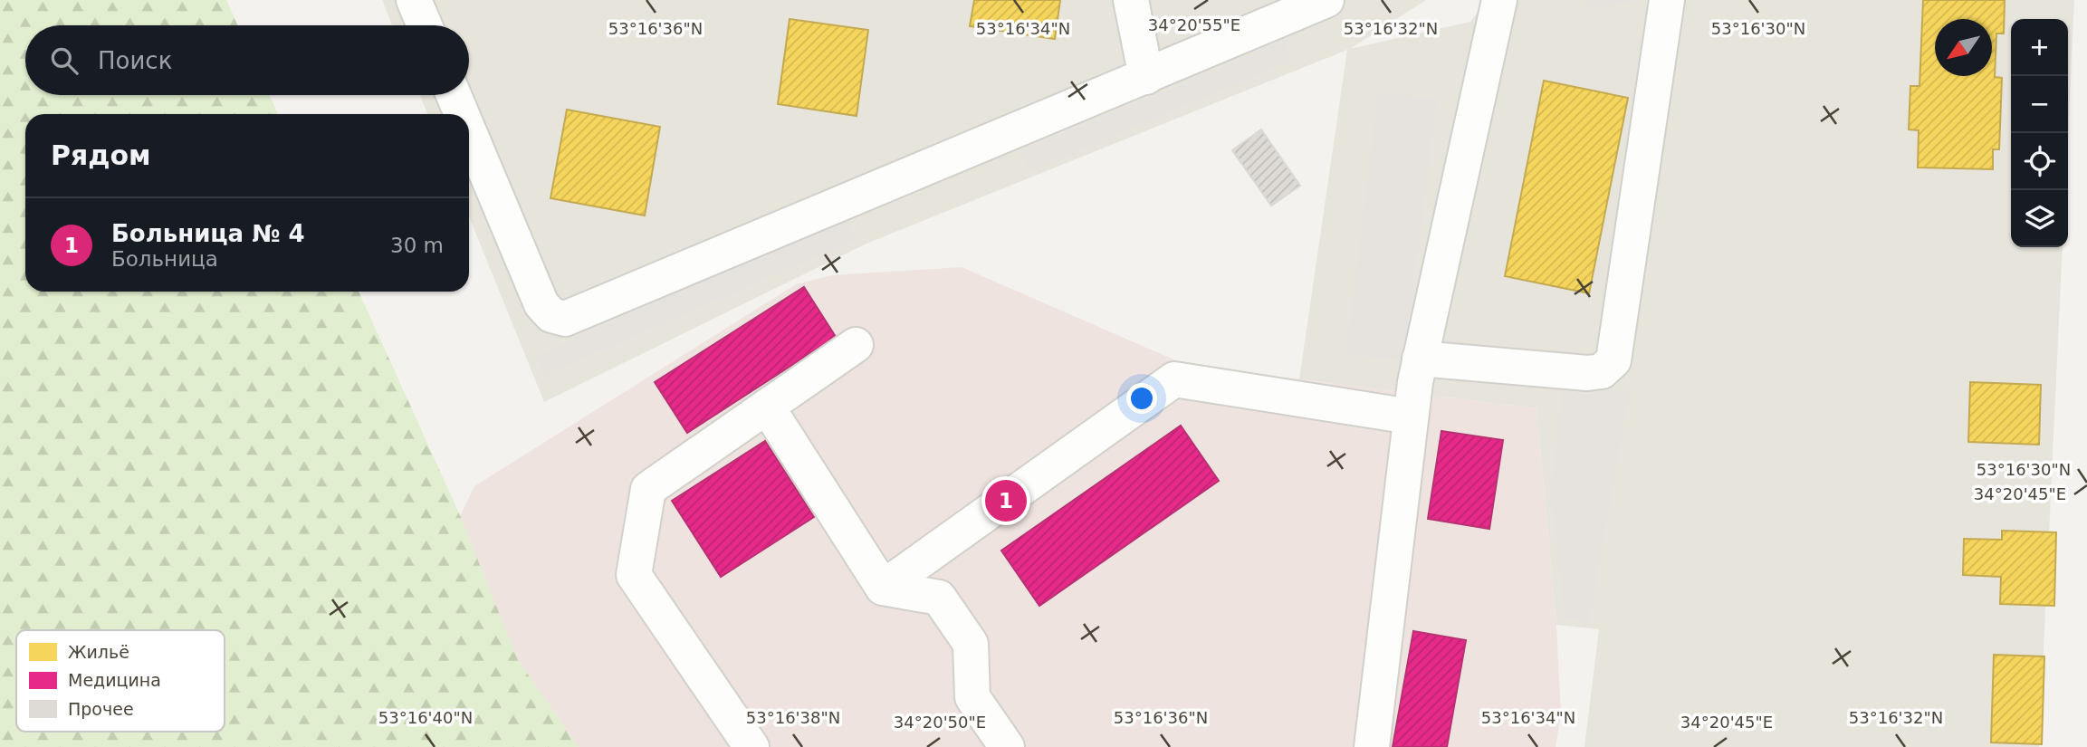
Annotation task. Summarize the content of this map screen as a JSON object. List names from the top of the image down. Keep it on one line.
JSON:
{"legend":["Жильё","Медицина","Прочее"],"north":"bottom left","page":{"map_buttons":["+","−"],"search":"Поиск","heading":"Рядом","list":[{"mark":"1","name":"Больница № 4","note":"Больница","value":"30 m"}],"pins":"1"},"coordinates":["34°20'55\"E","53°16'30\"N","53°16'36\"N","53°16'34\"N","53°16'32\"N","34°20'45\"E","53°16'40\"N","53°16'38\"N","34°20'50\"E"]}
